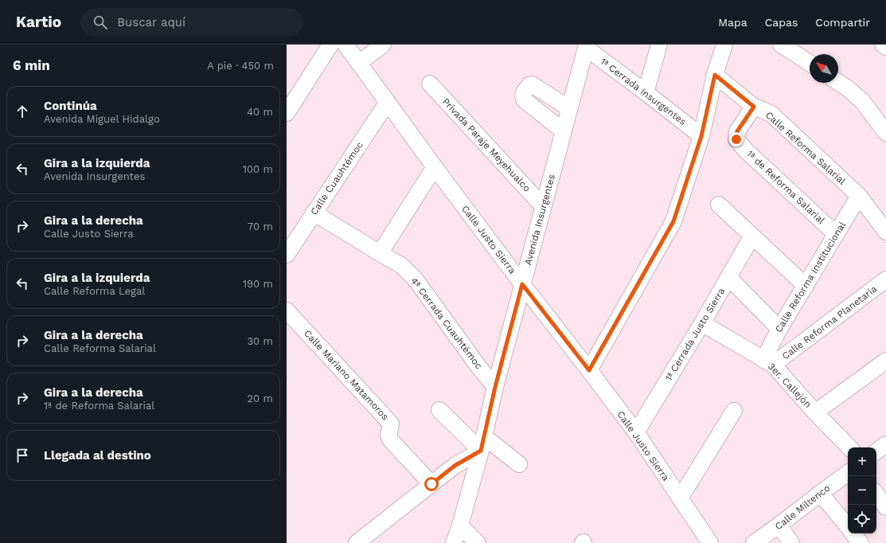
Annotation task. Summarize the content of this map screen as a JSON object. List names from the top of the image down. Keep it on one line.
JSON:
{"streets":{"street":["1ª Cerrada Insurgentes","Privada Paraje Meyehualco","Calle Reforma Salarial","Calle Cuauhtémoc","1ª de Reforma Salarial","Avenida Insurgentes","Calle Justo Sierra","Calle Reforma Institucional","Calle Reforma Planetaria","4ª Cerrada Cuauhtémoc","1ª Cerrada Justo Sierra","Calle Mariano Matamoros","3er. Callejón","Calle Miltenco"]},"crossings":[["1ª Cerrada Insurgentes","Avenida Insurgentes"],["Privada Paraje Meyehualco","Avenida Insurgentes"],["Calle Reforma Salarial","1ª de Reforma Salarial"],["Calle Reforma Salarial","Calle Reforma Institucional"],["Calle Cuauhtémoc","Calle Justo Sierra"],["Calle Cuauhtémoc","4ª Cerrada Cuauhtémoc"],["1ª de Reforma Salarial","Calle Reforma Institucional"],["Avenida Insurgentes","Calle Justo Sierra"],["Avenida Insurgentes","4ª Cerrada Cuauhtémoc"],["Calle Justo Sierra","1ª Cerrada Justo Sierra"],["Calle Reforma Institucional","Calle Reforma Planetaria"],["Calle Reforma Institucional","3er. Callejón"],["Calle Reforma Planetaria","3er. Callejón"],["1ª Cerrada Justo Sierra","3er. Callejón"]],"north":"top left","page":{"header":"Kartio","search":"Buscar aquí","nav":["Mapa","Capas","Compartir"],"heading":["6 min","A pie · 450 m"],"list":[["Continúa","Avenida Miguel Hidalgo","40 m"],["Gira a la izquierda","Avenida Insurgentes","100 m"],["Gira a la derecha","Calle Justo Sierra","70 m"],["Gira a la izquierda","Calle Reforma Legal","190 m"],["Gira a la derecha","Calle Reforma Salarial","30 m"],["Gira a la derecha","1ª de Reforma Salarial","20 m"],"Llegada al destino"],"map_buttons":["+","−"]}}
